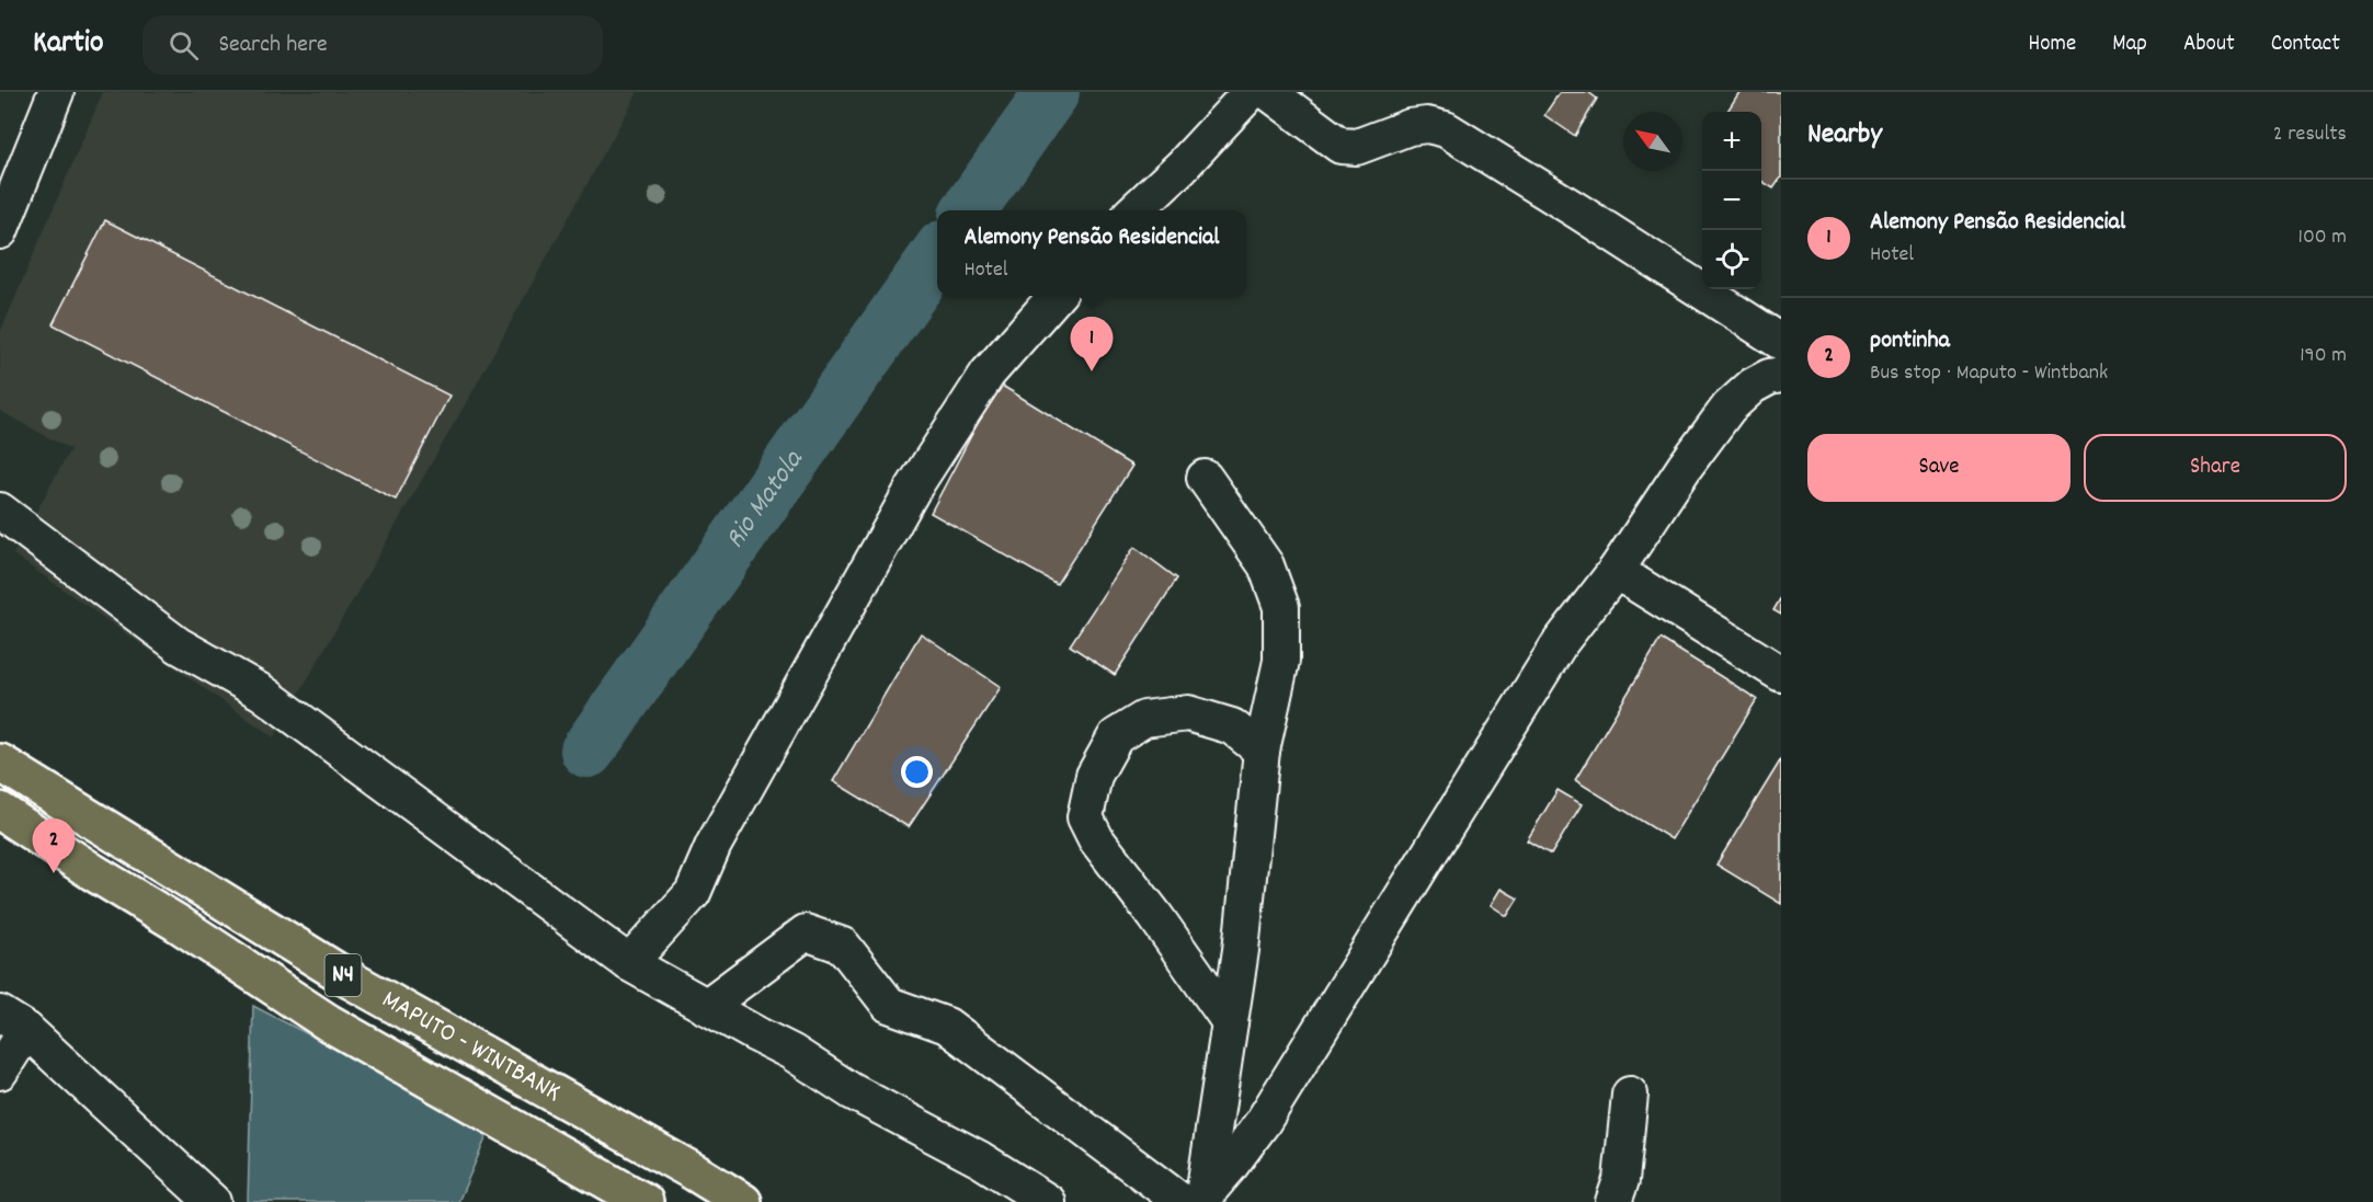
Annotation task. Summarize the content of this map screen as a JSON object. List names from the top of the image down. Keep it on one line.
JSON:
{"streets":{"highway":["N4","MAPUTO - WINTBANK"]},"water":["Rio Matola"],"north":"top left","page":{"header":"Kartio","search":"Search here","nav":["Home","Map","About","Contact"],"heading":["Nearby","2 results"],"map_buttons":["+","−"],"list":[{"mark":"1","name":"Alemony Pensão Residencial","note":"Hotel","value":"100 m"},{"mark":"2","name":"pontinha","note":"Bus stop · Maputo - Wintbank","value":"190 m"}],"popup":["Alemony Pensão Residencial","Hotel"],"pins":["1","2"],"buttons":["Save","Share"]}}
